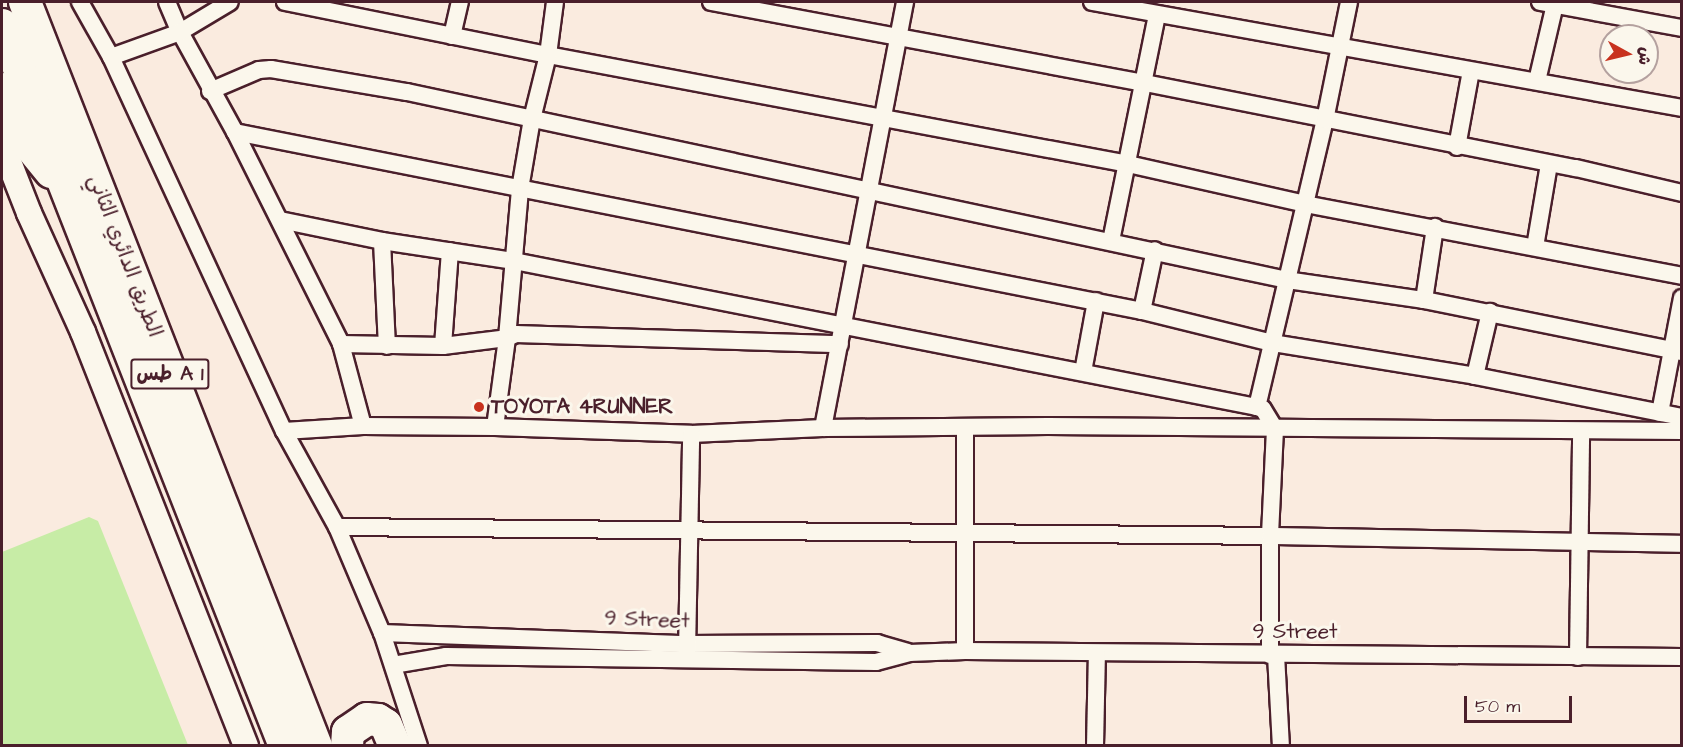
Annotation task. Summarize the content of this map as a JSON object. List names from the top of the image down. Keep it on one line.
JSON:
{"streets":{"highway":["الطريق الدائري الثاني","طس A 1"],"street":["9 Street"]},"places":["TOYOTA 4RUNNER"],"scale_bar":"50 m","north":"right"}
